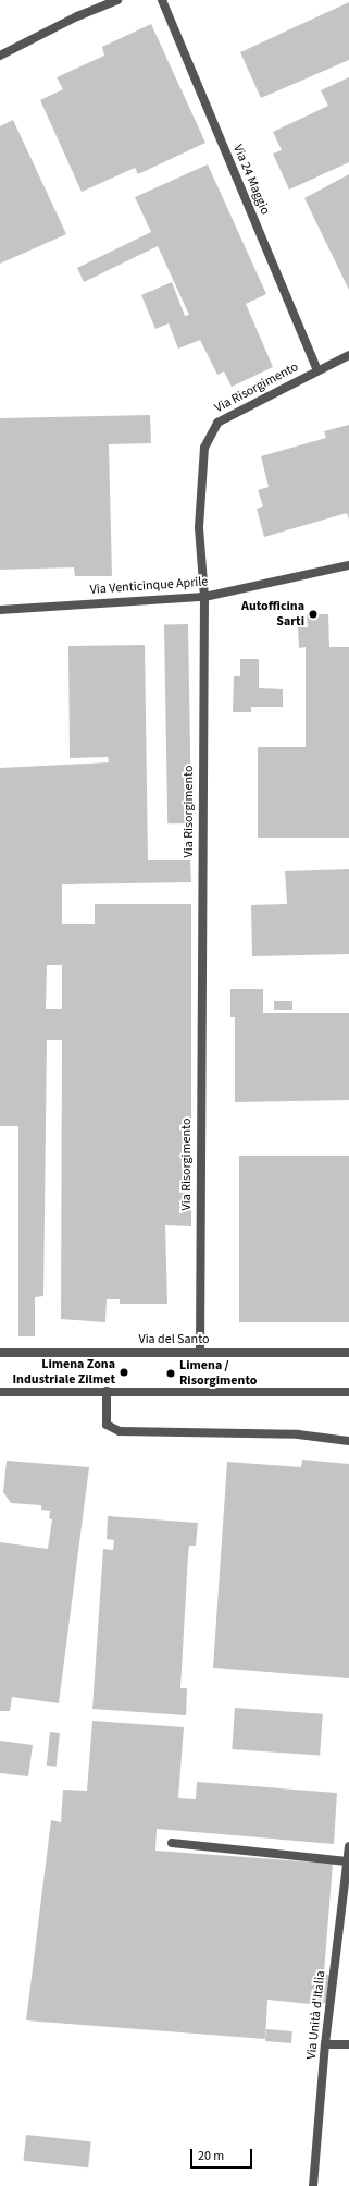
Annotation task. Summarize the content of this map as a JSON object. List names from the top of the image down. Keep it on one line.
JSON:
{"streets":{"street":["Via 24 Maggio","Via Risorgimento","Via Venticinque Aprile","Via del Santo","Via Unità d'Italia"]},"crossings":[["Via 24 Maggio","Via Risorgimento"],["Via Risorgimento","Via Venticinque Aprile"],["Via Risorgimento","Via del Santo"]],"places":["Autofficina Sarti","Limena Zona Industriale Zilmet","Limena / Risorgimento"],"scale_bar":"20 m"}
